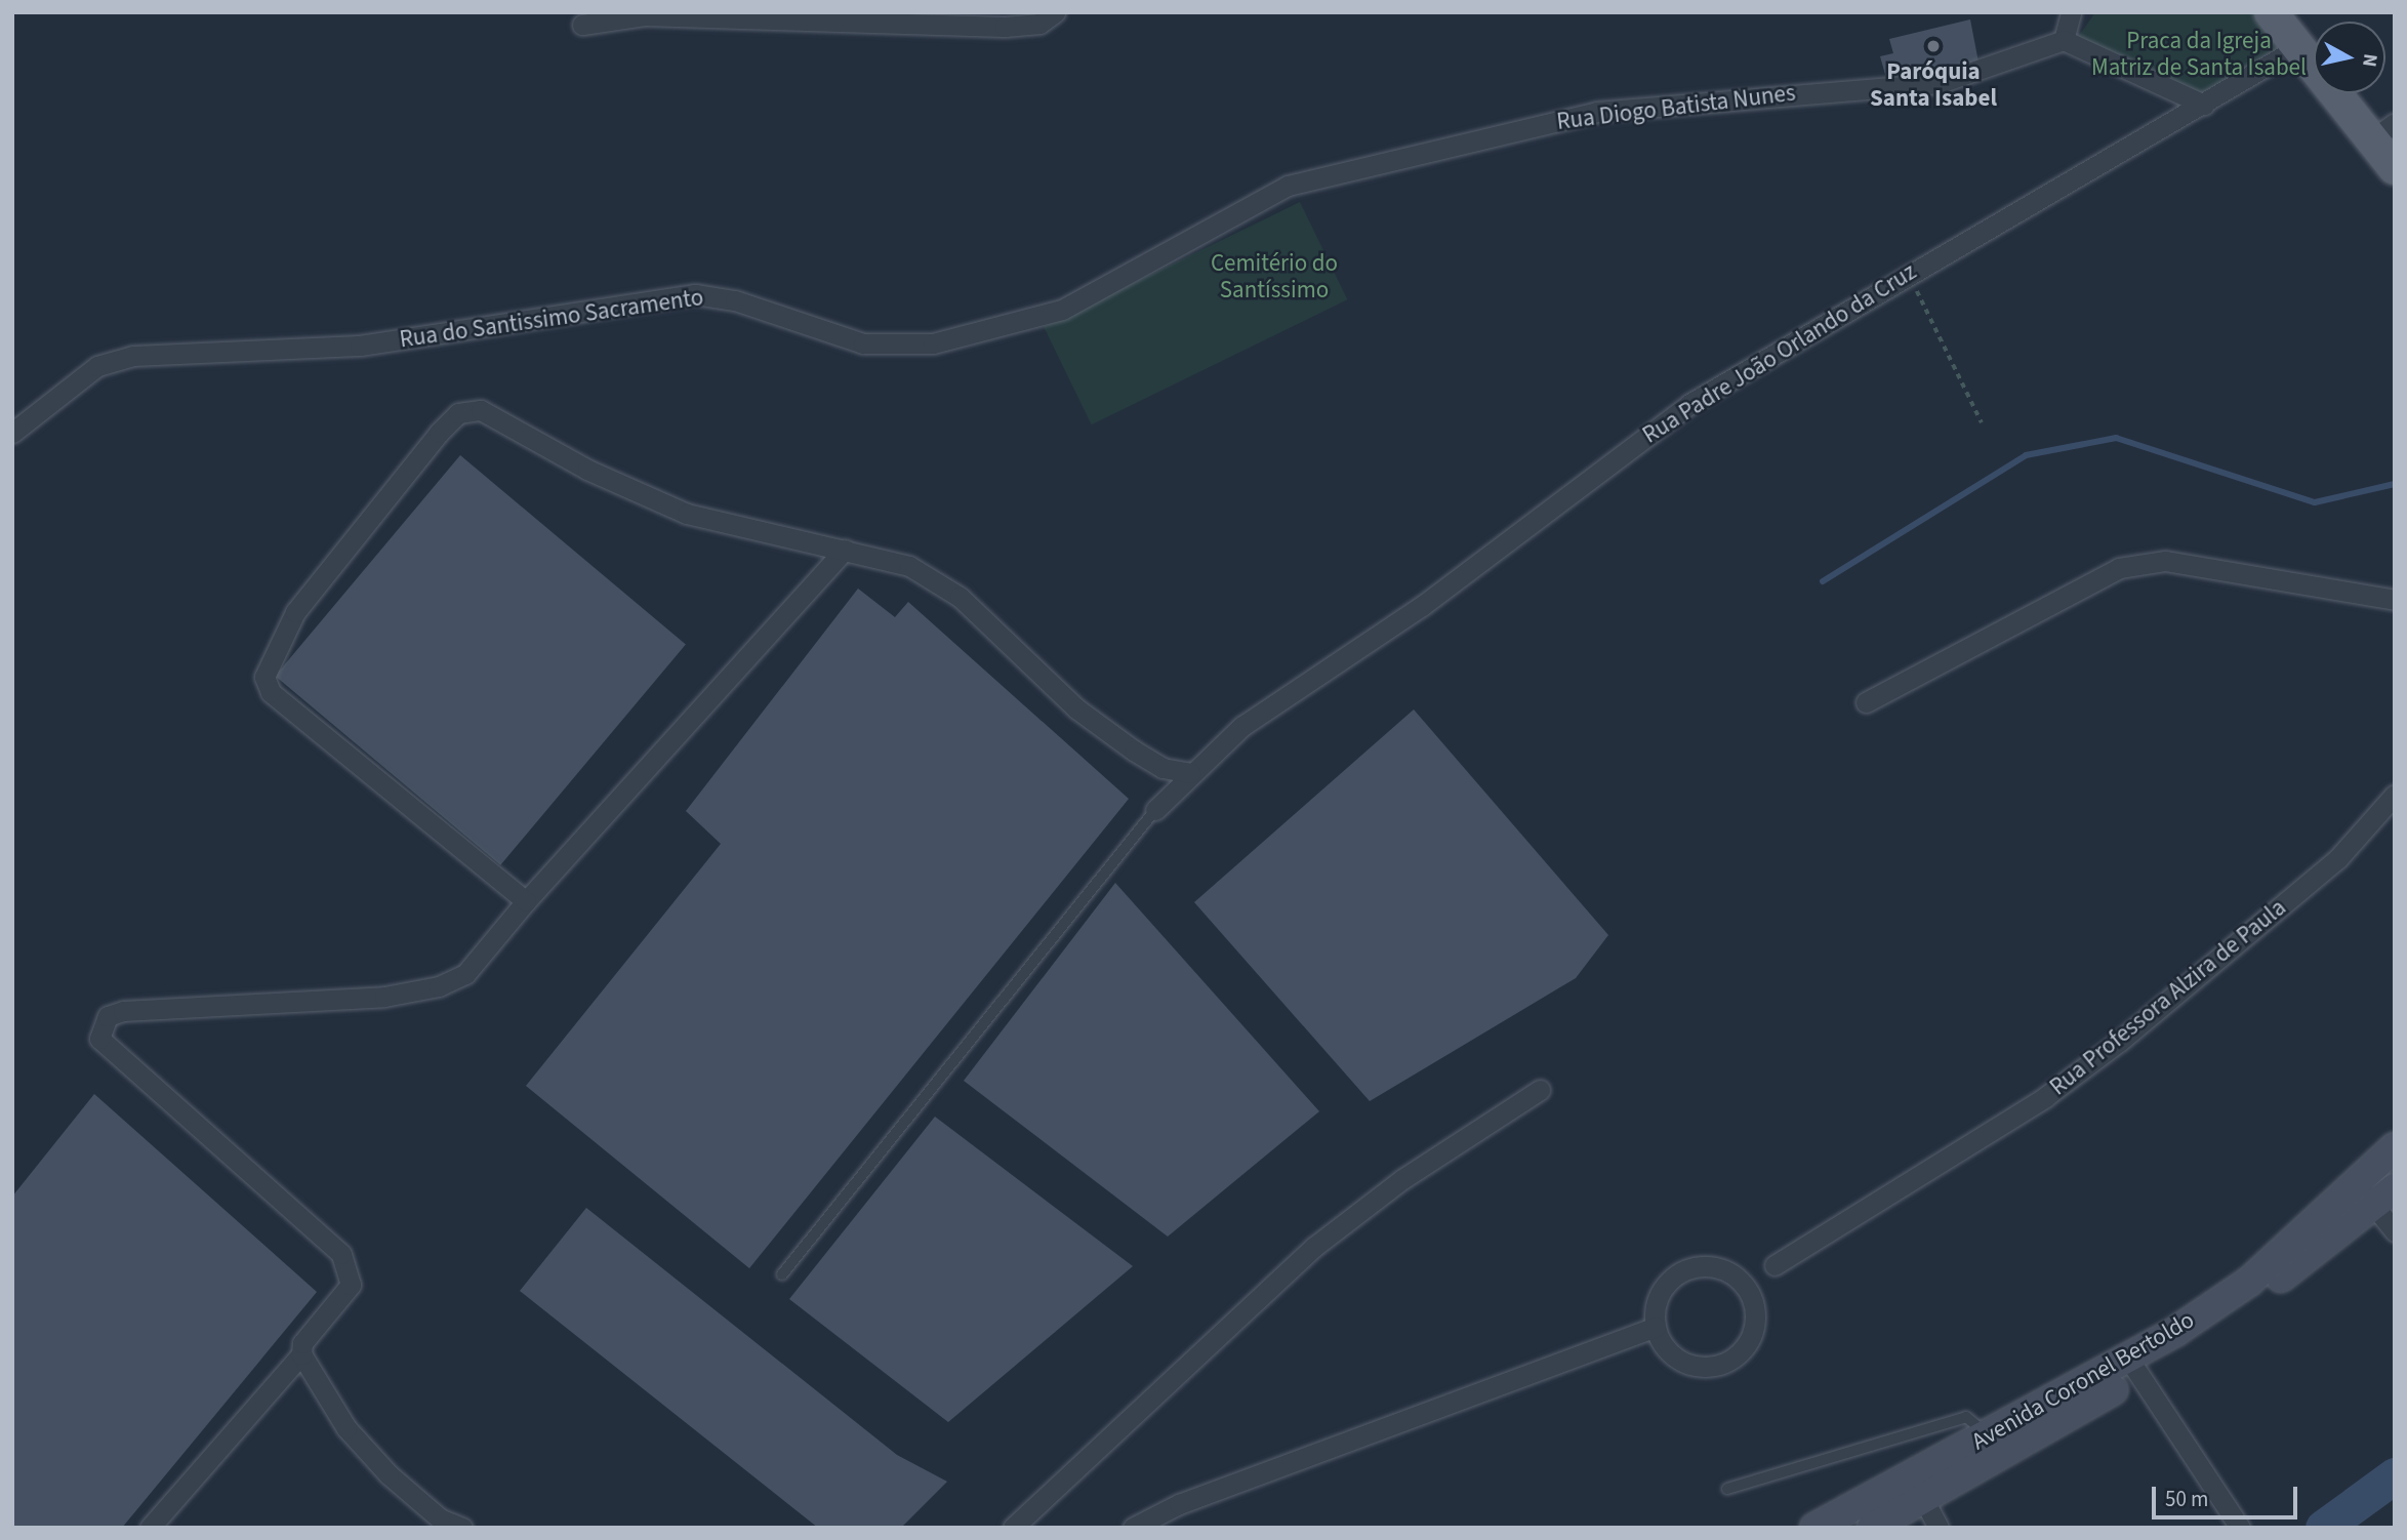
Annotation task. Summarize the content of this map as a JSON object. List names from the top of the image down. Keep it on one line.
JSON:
{"streets":{"street":["Rua Diogo Batista Nunes","Rua do Santissimo Sacramento","Rua Padre João Orlando da Cruz","Rua Professora Alzira de Paula","Avenida Coronel Bertoldo"]},"crossings":[["Rua Diogo Batista Nunes","Rua do Santissimo Sacramento"]],"parks":["Praca da Igreja Matriz de Santa Isabel","Cemitério do Santíssimo"],"places":["Paróquia Santa Isabel"],"scale_bar":"50 m","north":"right"}
